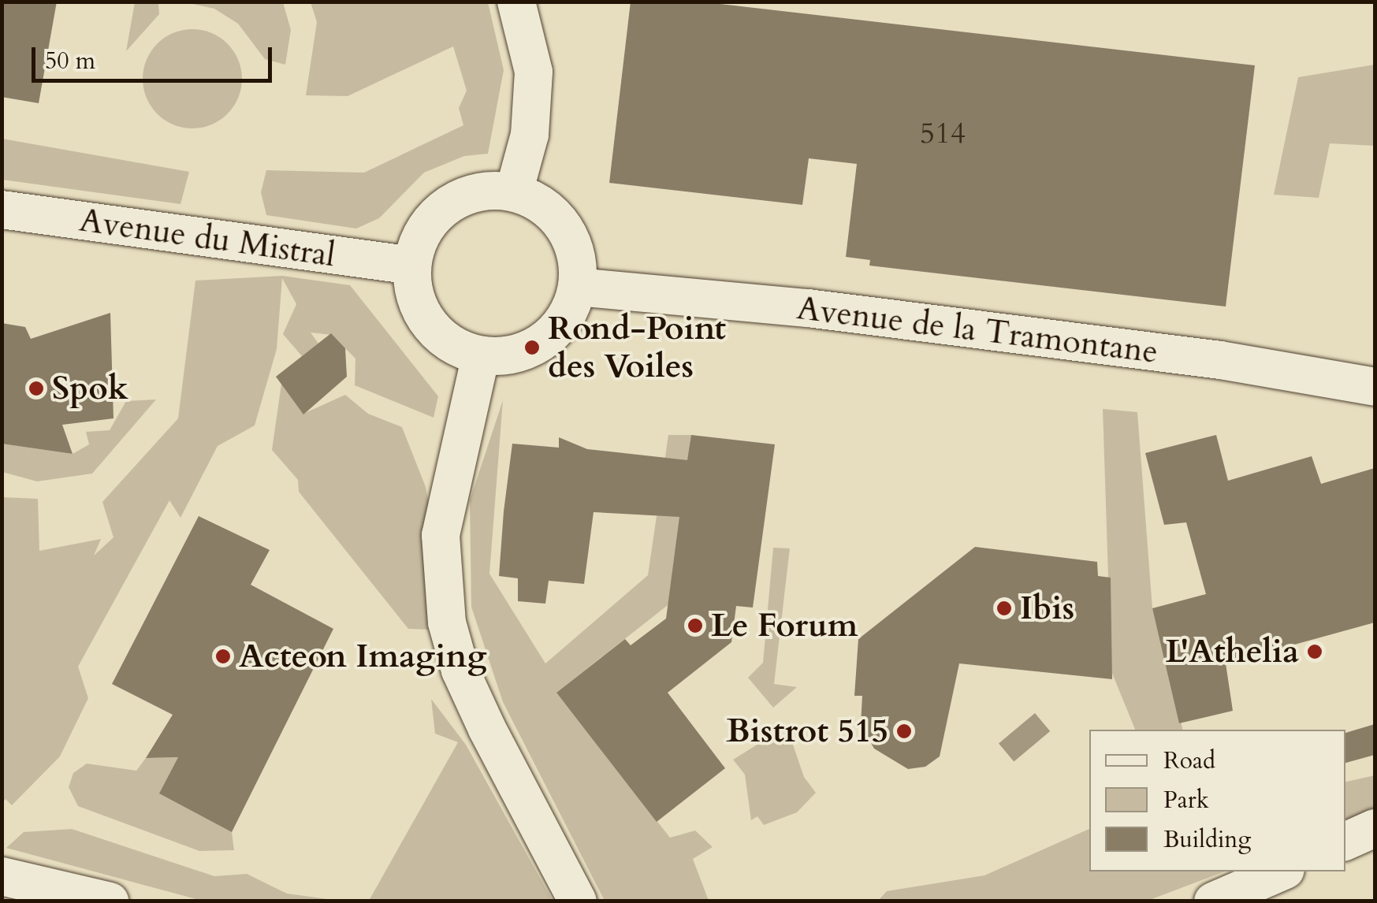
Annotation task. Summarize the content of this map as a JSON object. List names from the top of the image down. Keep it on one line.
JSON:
{"streets":{"street":["Avenue du Mistral","Avenue de la Tramontane"]},"crossings":[["Avenue du Mistral","Avenue de la Tramontane"]],"places":["Rond-Point des Voiles","Spok","Ibis","Le Forum","L'Athelia","Acteon Imaging","Bistrot 515"],"house_numbers":["514"],"legend":["Road","Park","Building"],"scale_bar":"50 m"}
